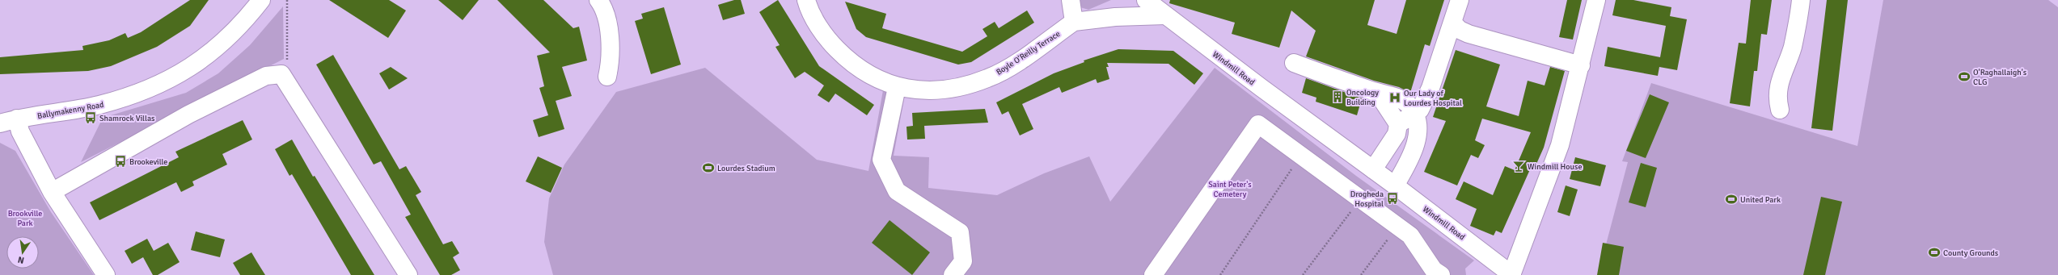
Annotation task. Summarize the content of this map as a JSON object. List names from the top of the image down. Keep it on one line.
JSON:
{"streets":{"street":["Boyle O'Reilly Terrace","Windmill Road","Ballymakenny Road"]},"parks":["Saint Peter's Cemetery","Brookville Park"],"places":{"sports":["O'Raghallaigh's CLG","Lourdes Stadium","United Park","County Grounds"],"building":["Oncology Building"],"hospital":["Our Lady of Lourdes Hospital"],"bus stop":["Shamrock Villas","Brookeville","Drogheda Hospital"],"bar":["Windmill House"]},"north":"bottom"}
